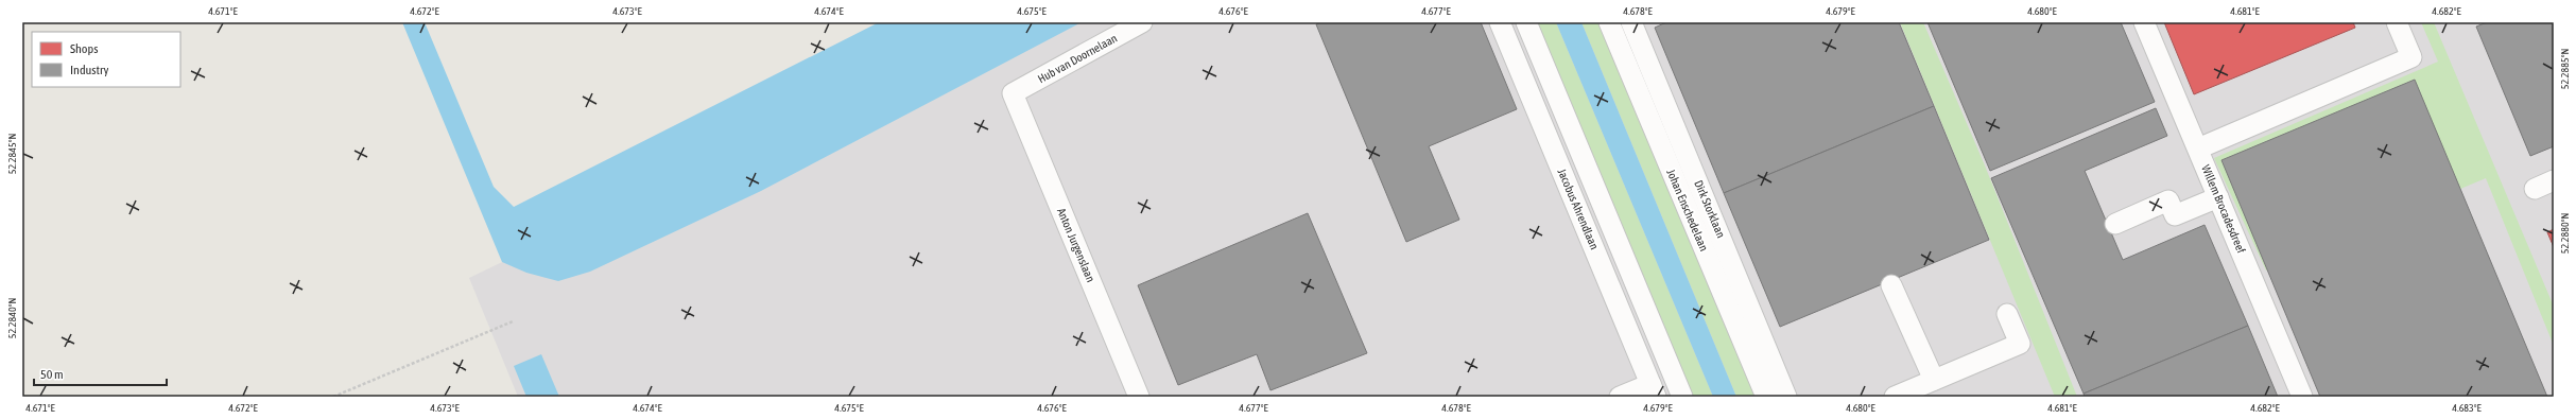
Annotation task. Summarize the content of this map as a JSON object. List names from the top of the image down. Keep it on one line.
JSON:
{"streets":{"street":["Hub van Doornelaan","Jacobus Ahrendlaan","Dirk Storklaan","Willem Brocadesdreef","Johan Enschedelaan","Anton Jurgenslaan"]},"crossings":[["Hub van Doornelaan","Anton Jurgenslaan"]],"legend":["Shops","Industry"],"scale_bar":"50 m","coordinates":["4.671°E","4.672°E","4.673°E","4.674°E","4.675°E","4.676°E","4.677°E","4.678°E","4.679°E","4.680°E","4.681°E","4.682°E","52.2885°N","52.2845°N","52.2880°N","52.2840°N","4.683°E"]}
